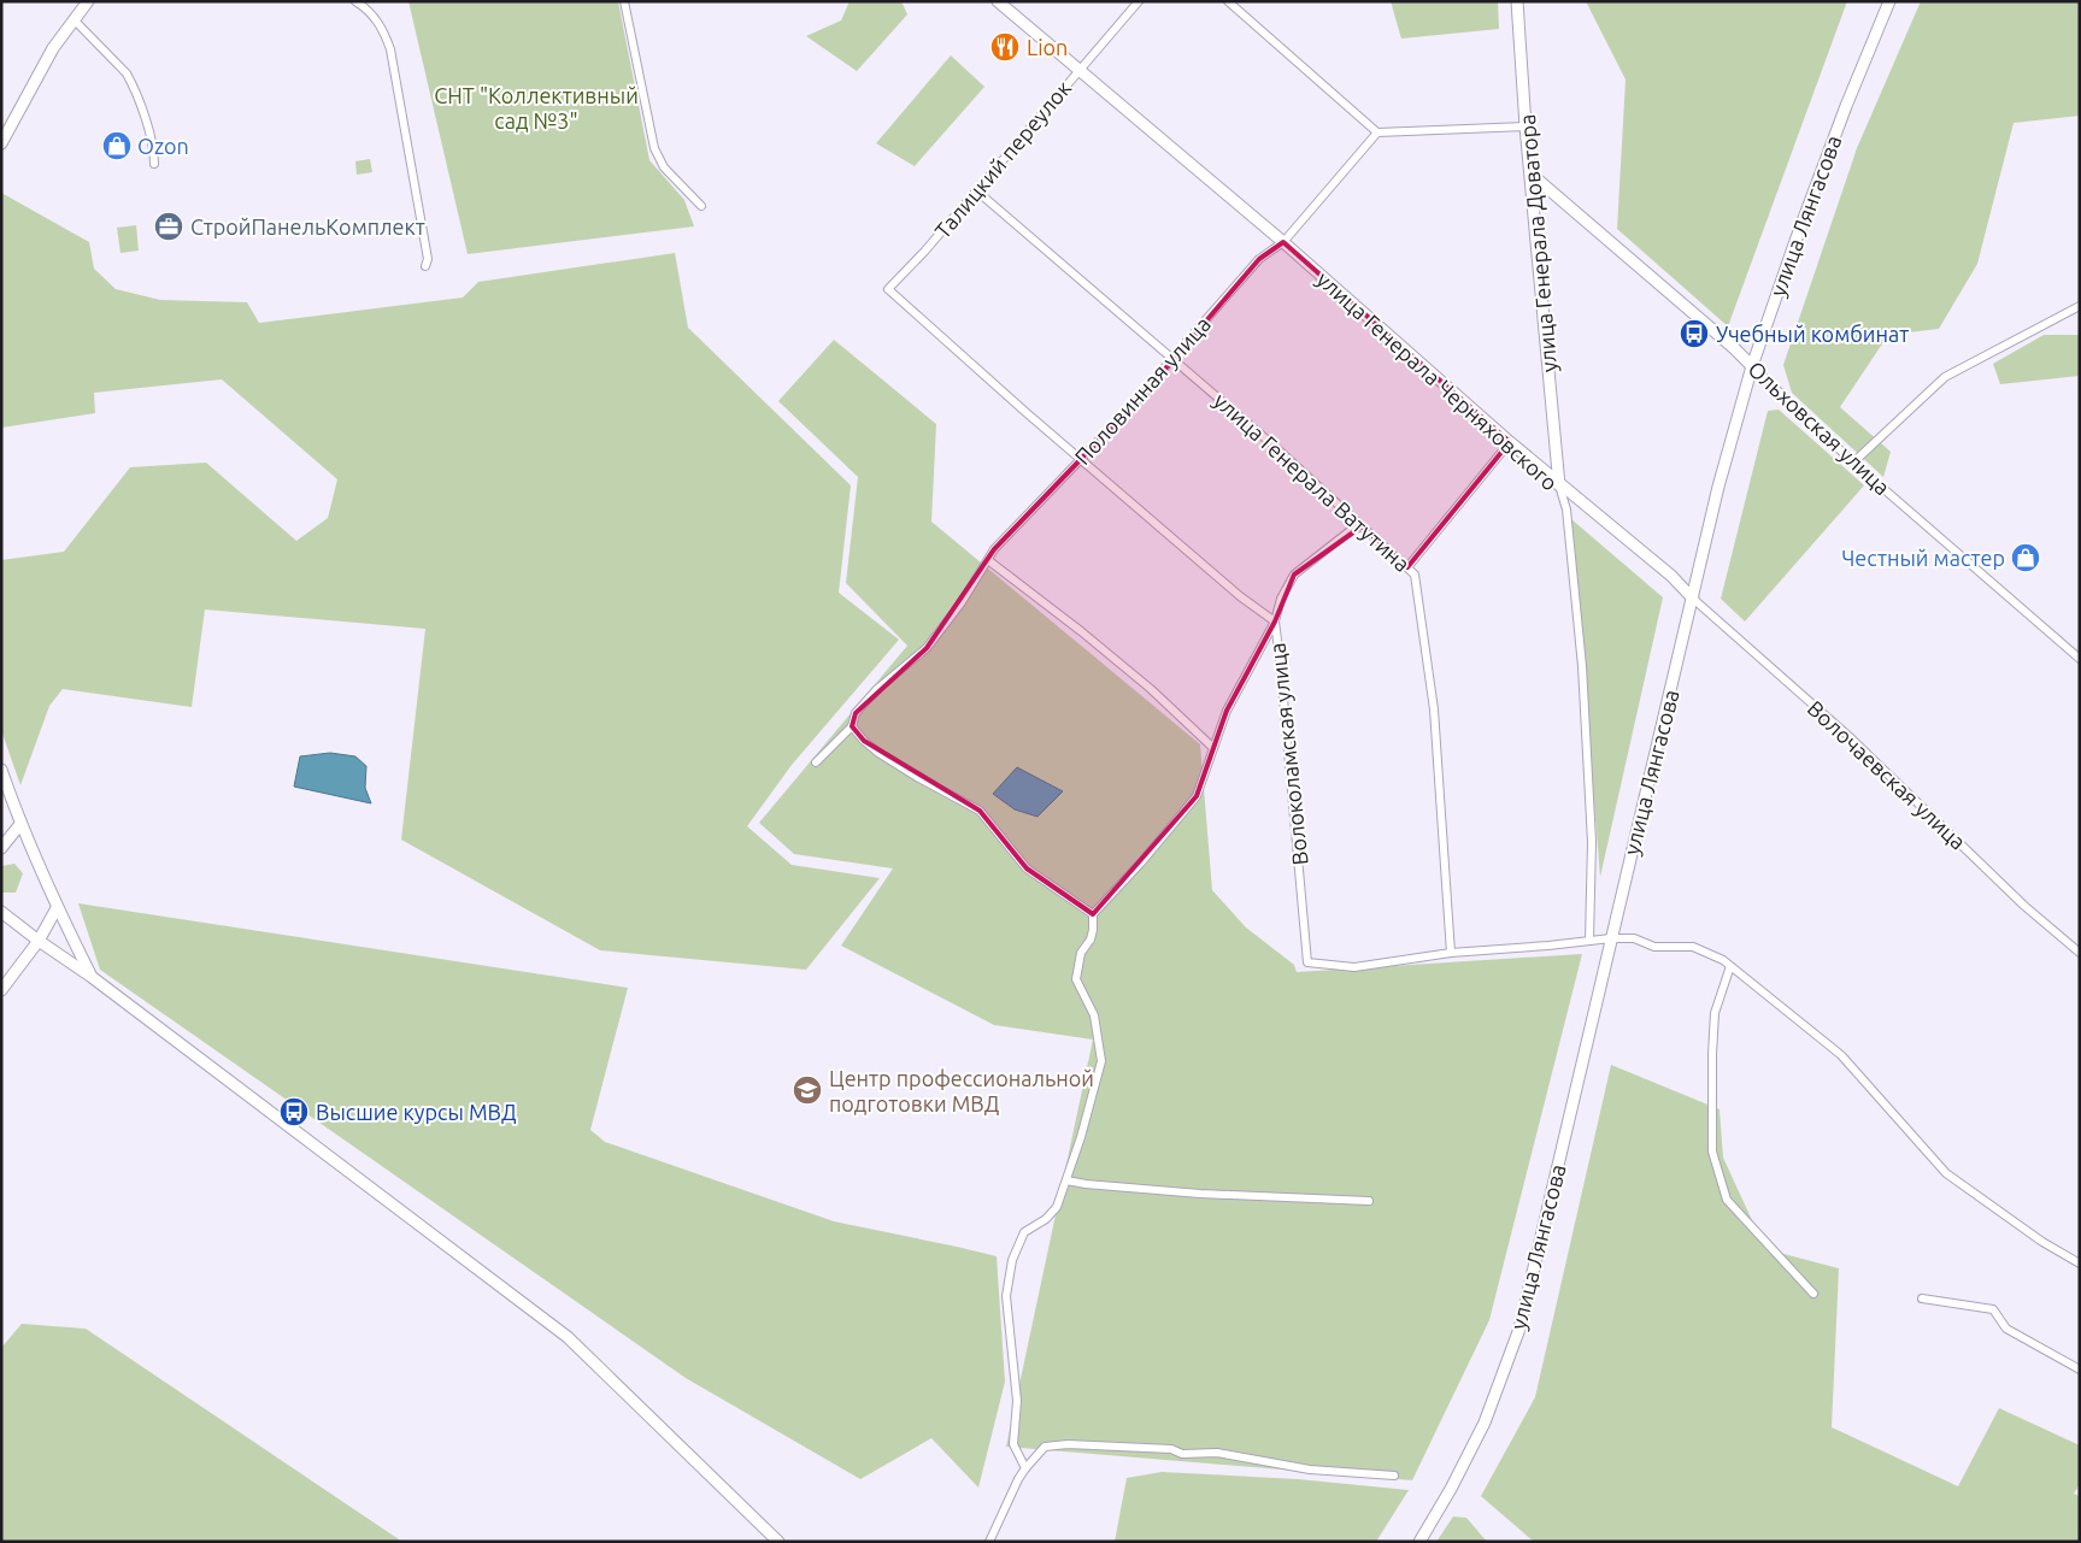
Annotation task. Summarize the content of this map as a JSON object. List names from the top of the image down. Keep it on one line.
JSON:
{"streets":{"street":["Талицкий переулок","улица Лянгасова","улица Генерала Доватора","улица Генерала Черняховского","Половинная улица","Ольховская улица","улица Генерала Ватутина","Волоколамская улица","Волочаевская улица"]},"crossings":[["Талицкий переулок","улица Генерала Черняховского"],["Талицкий переулок","улица Генерала Ватутина"],["Талицкий переулок","Волоколамская улица"],["улица Лянгасова","Ольховская улица"],["улица Лянгасова","Волочаевская улица"],["улица Генерала Доватора","улица Генерала Черняховского"],["улица Генерала Доватора","Ольховская улица"],["улица Генерала Черняховского","Половинная улица"],["Половинная улица","улица Генерала Ватутина"],["Половинная улица","Волоколамская улица"],["улица Генерала Ватутина","Волоколамская улица"]],"parks":["СНТ \"Коллективный сад №3\""],"places":{"restaurant":["Lion"],"shop":["Ozon","Честный мастер"],"office":["СтройПанельКомплект"],"bus stop":["Учебный комбинат","Высшие курсы МВД"],"school or university":["Центр профессиональной подготовки МВД"]}}
